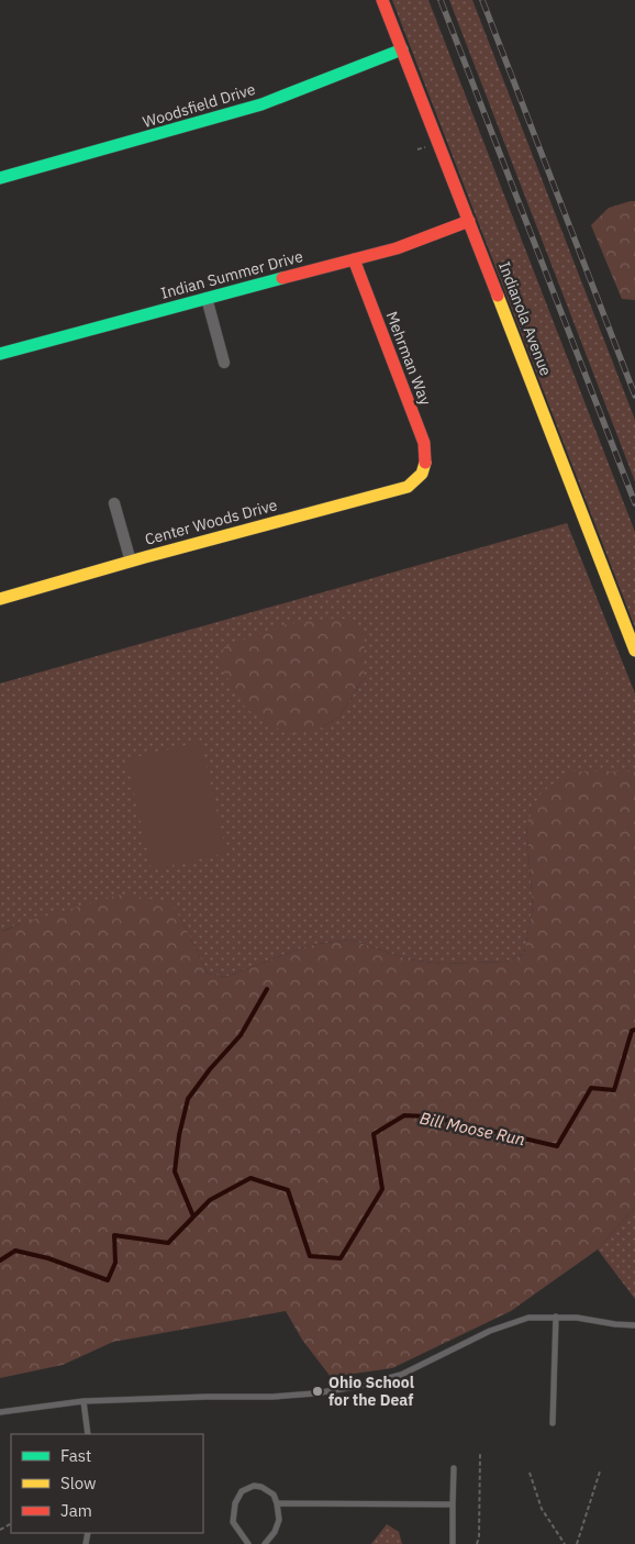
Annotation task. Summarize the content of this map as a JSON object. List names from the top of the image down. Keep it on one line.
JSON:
{"streets":{"street":["Woodsfield Drive","Indian Summer Drive","Indianola Avenue","Mehrman Way","Center Woods Drive"]},"crossings":[["Woodsfield Drive","Indianola Avenue"],["Indian Summer Drive","Indianola Avenue"],["Indian Summer Drive","Mehrman Way"],["Mehrman Way","Center Woods Drive"]],"water":["Bill Moose Run"],"places":["Ohio School for the Deaf"],"legend":["Fast","Slow","Jam"]}
